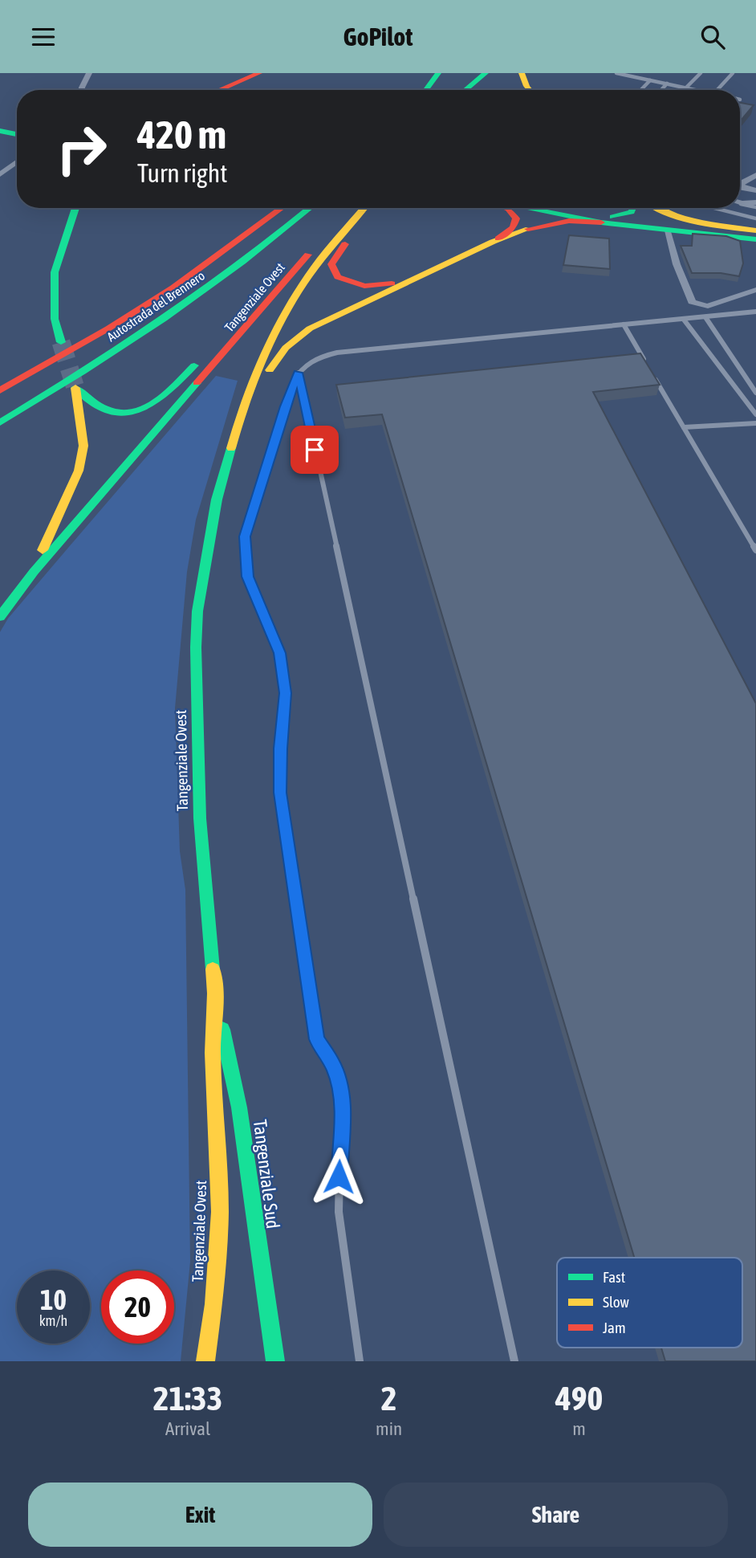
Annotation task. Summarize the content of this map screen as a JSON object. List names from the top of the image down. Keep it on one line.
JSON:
{"streets":{"main road":["Tangenziale Ovest","Autostrada del Brennero","Tangenziale Sud"]},"crossings":[["Tangenziale Ovest","Tangenziale Sud"]],"legend":["Fast","Slow","Jam"],"page":{"header":"GoPilot","turn":["420 m","Turn right"],"speed":"10 km/h","limit":"20","eta":["21:33","Arrival","2","min","490","m"],"buttons":["Exit","Share"]}}
